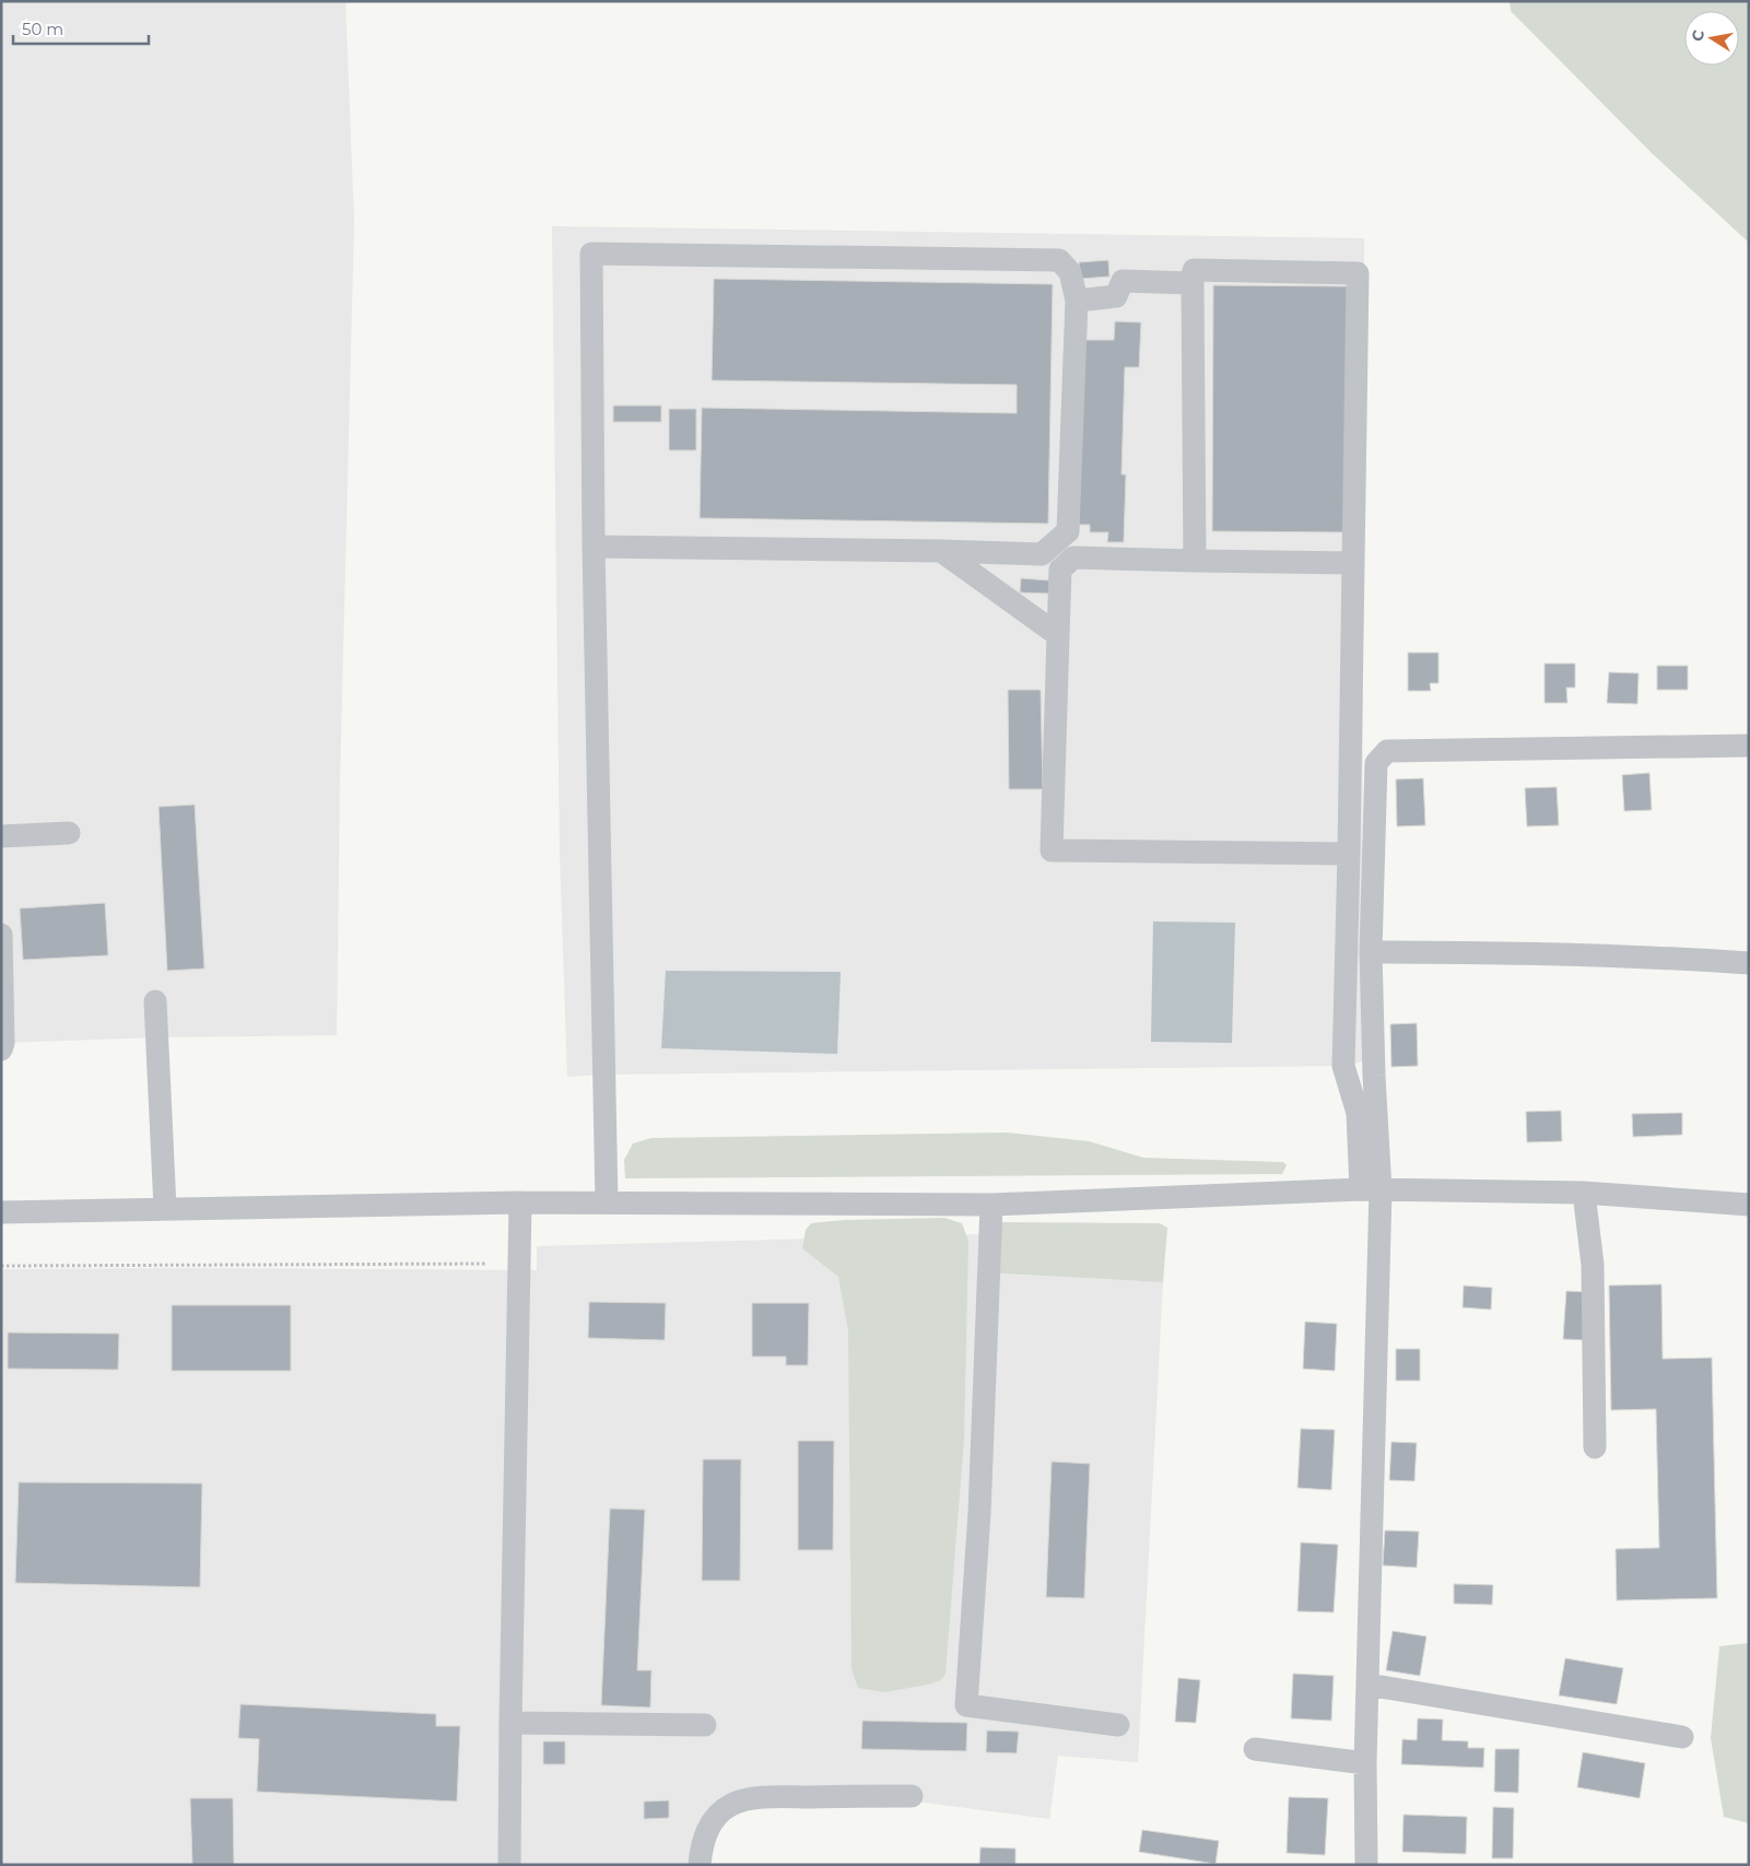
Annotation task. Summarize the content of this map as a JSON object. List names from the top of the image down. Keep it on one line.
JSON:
{"scale_bar":"50 m","north":"left"}
